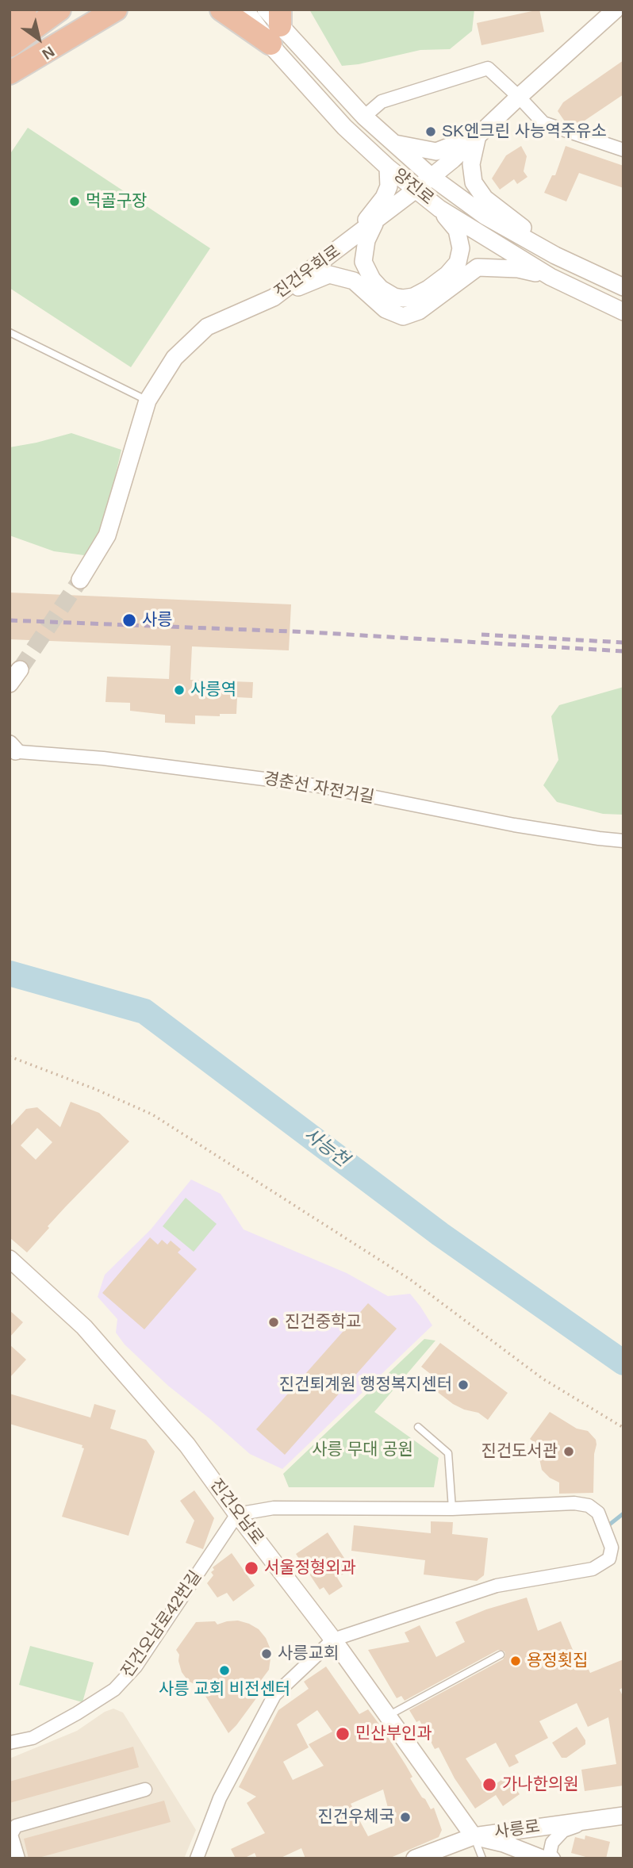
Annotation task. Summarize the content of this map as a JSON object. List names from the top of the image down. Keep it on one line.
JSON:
{"streets":{"main road":["양진로","진건우회로","진건오남로","사릉로"],"street":["진건오남로42번길"]},"crossings":[["양진로","진건우회로"],["진건오남로","진건오남로42번길"],["진건오남로","사릉로"]],"water":["사능천"],"parks":["사릉 무대 공원"],"places":["SK엔크린 사능역주유소","먹골구장","사릉","사릉역","진건중학교","진건퇴계원 행정복지센터","진건도서관","서울정형외과","사릉교회","용정횟집","사릉 교회 비전센터","민산부인과","가나한의원","진건우체국"],"north":"bottom right"}
